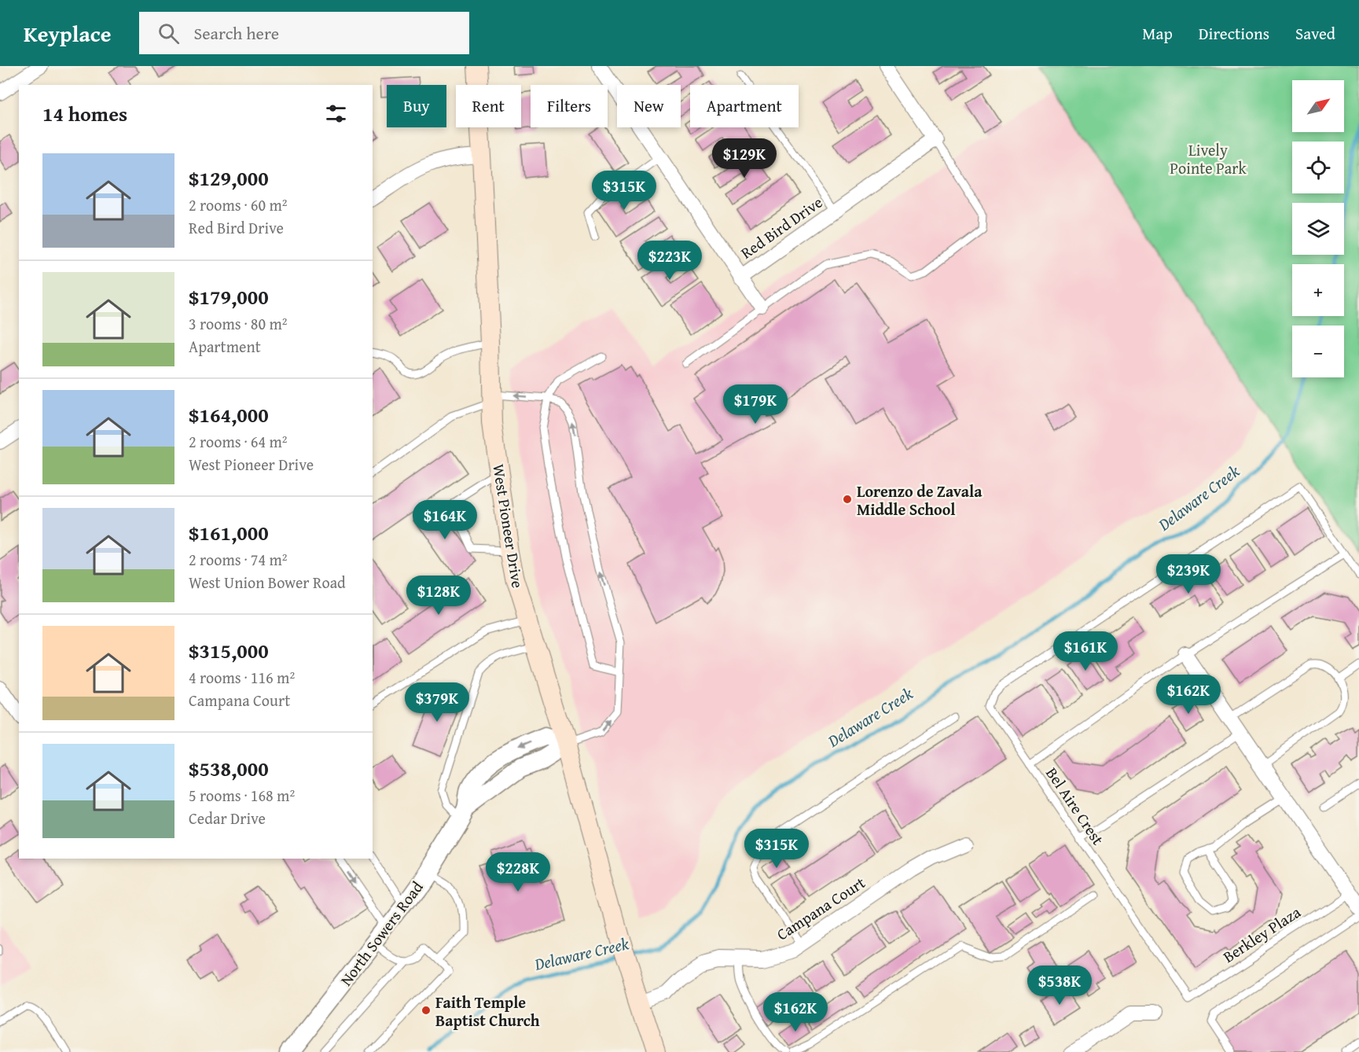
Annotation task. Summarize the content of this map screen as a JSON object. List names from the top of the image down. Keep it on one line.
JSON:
{"streets":{"main road":["West Pioneer Drive"],"street":["Red Bird Drive","Campana Court","North Sowers Road"],"lane":["Bel Aire Crest","Berkley Plaza"]},"crossings":[["West Pioneer Drive","Campana Court"],["West Pioneer Drive","North Sowers Road"],["Bel Aire Crest","Berkley Plaza"]],"water":["Delaware Creek"],"parks":["Lively Pointe Park"],"places":["Lorenzo de Zavala Middle School","Faith Temple Baptist Church"],"north":"top right","page":{"header":"Keyplace","search":"Search here","nav":["Map","Directions","Saved"],"map_buttons":["+","−"],"chip":["Buy","Rent","Filters","New","Apartment"],"heading":"14 homes","price":["$129K","$315K","$223K","$179K","$164K","$239K","$128K","$161K","$162K","$379K","$315K","$228K","$538K","$162K"],"list":[{"name":"$129,000","note":"2 rooms · 60 m² · Red Bird Drive"},{"name":"$179,000","note":"3 rooms · 80 m² · Apartment"},{"name":"$164,000","note":"2 rooms · 64 m² · West Pioneer Drive"},{"name":"$161,000","note":"2 rooms · 74 m² · West Union Bower Road"},{"name":"$315,000","note":"4 rooms · 116 m² · Campana Court"},{"name":"$538,000","note":"5 rooms · 168 m² · Cedar Drive"}]}}
